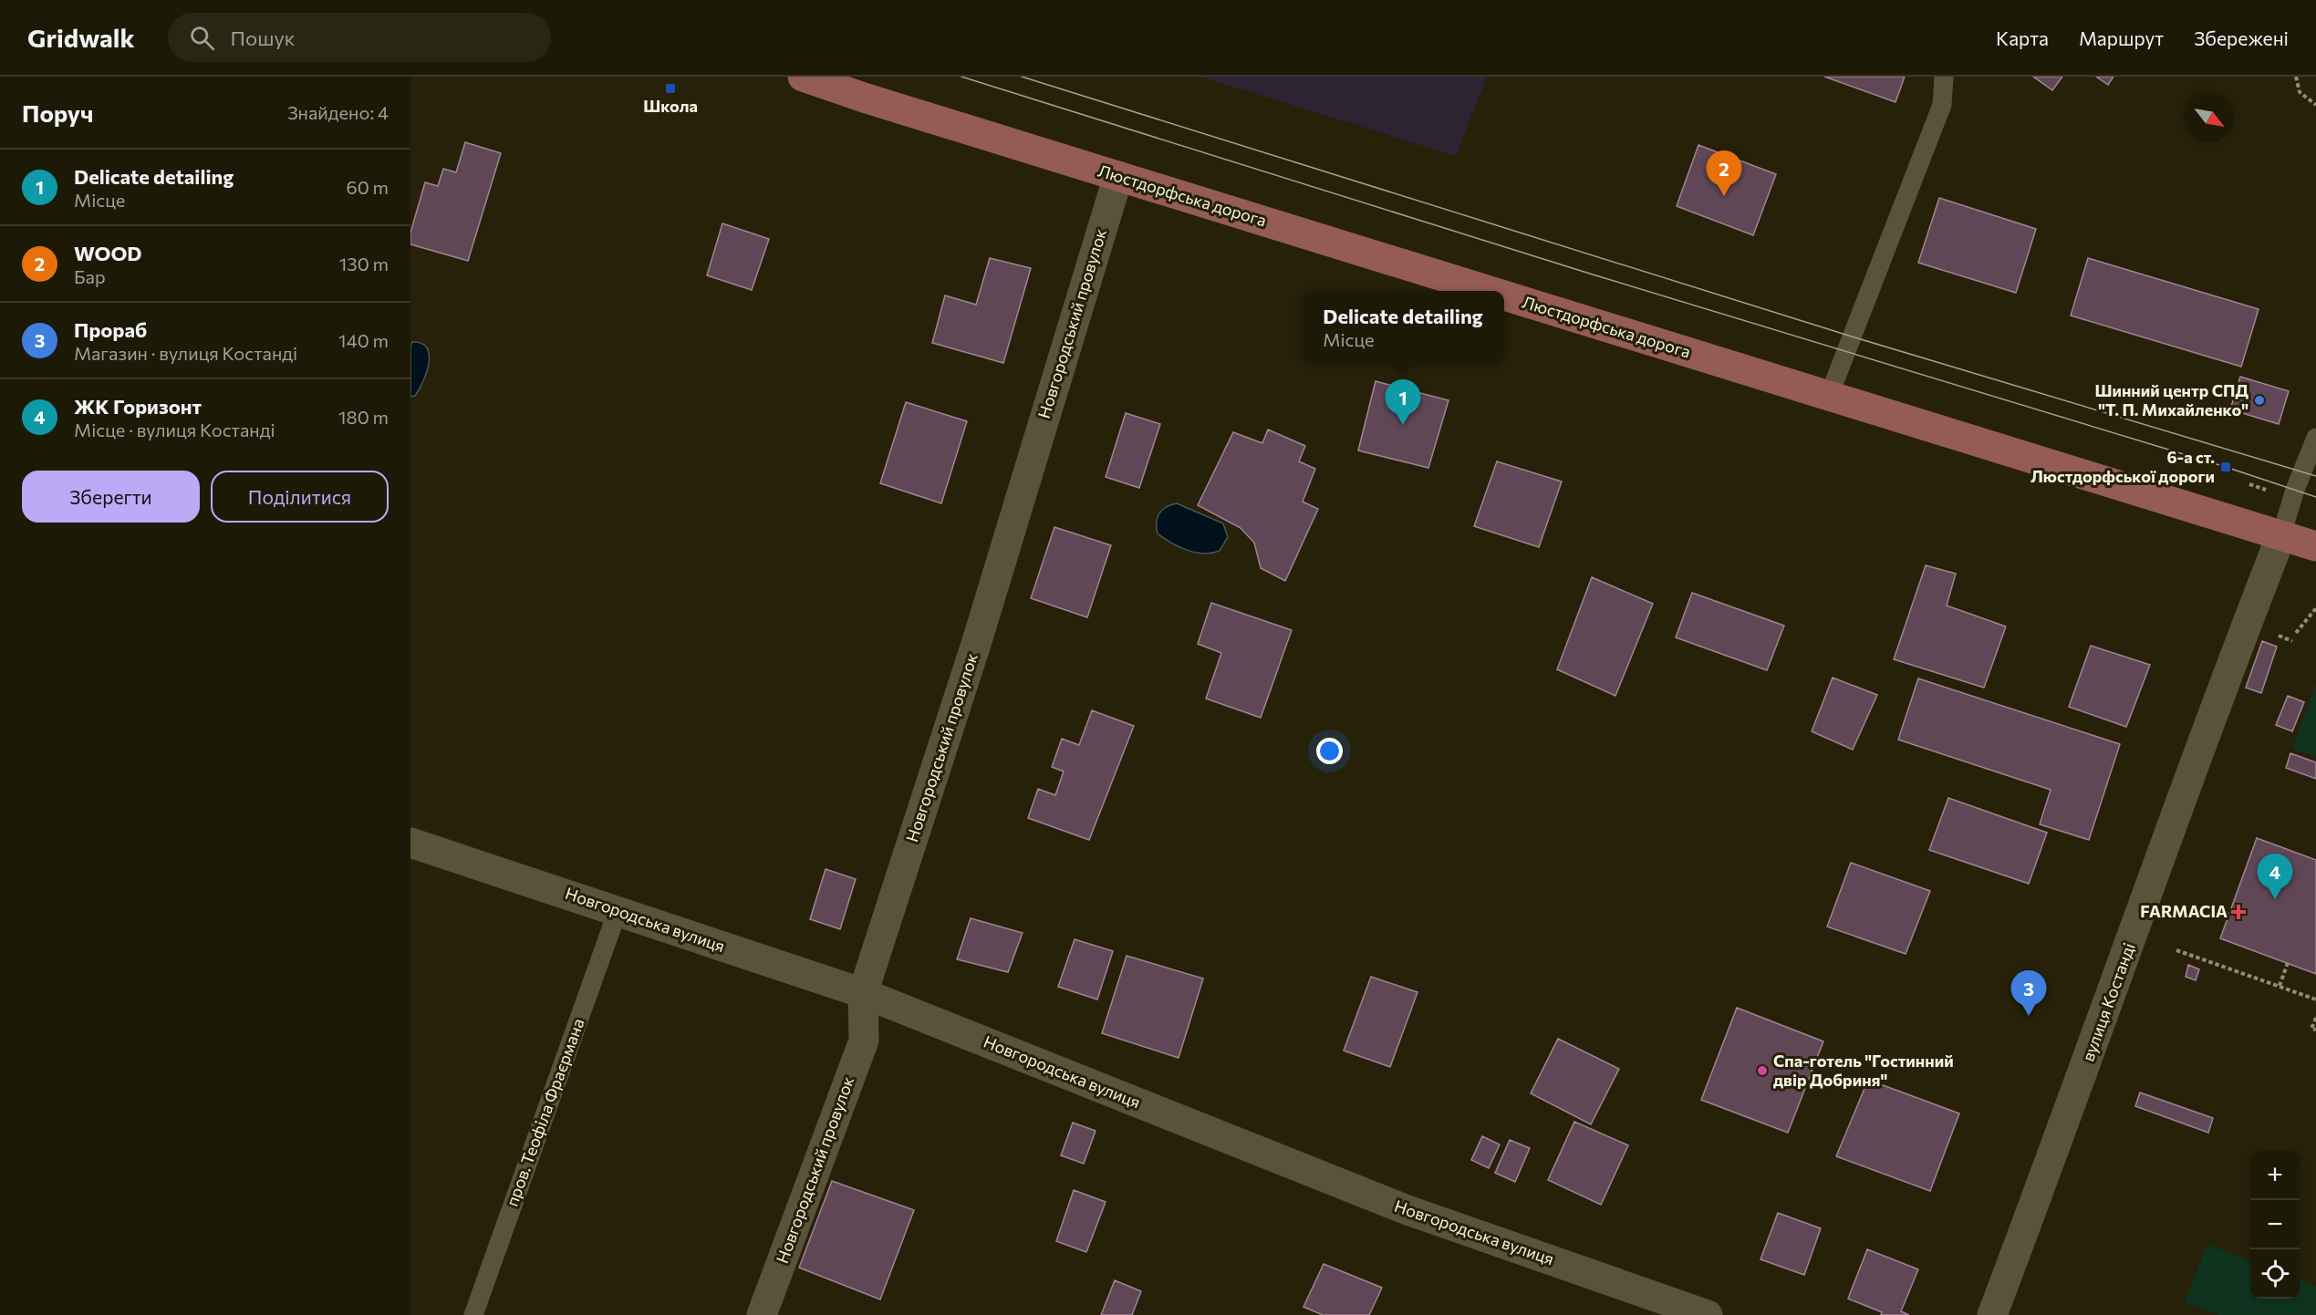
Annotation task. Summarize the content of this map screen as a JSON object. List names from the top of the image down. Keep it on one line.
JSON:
{"streets":{"main road":["Люстдорфська дорога"],"street":["Новгородський провулок","Новгородська вулиця","вулиця Костанді"],"lane":["пров. Теофіла Фраєрмана"]},"crossings":[["Люстдорфська дорога","Новгородський провулок"],["Люстдорфська дорога","вулиця Костанді"],["Новгородський провулок","Новгородська вулиця"],["Новгородська вулиця","пров. Теофіла Фраєрмана"]],"places":{"transit":["Школа","6-а ст. Люстдорфської дороги"],"other":["Шинний центр СПД \"Т. П. Михайленко\"","Спа-готель \"Гостинний двір Добриня\""],"health":["FARMACIA"]},"north":"bottom right","page":{"header":"Gridwalk","search":"Пошук","nav":["Карта","Маршрут","Збережені"],"heading":["Поруч","Знайдено: 4"],"list":[{"mark":"1","name":"Delicate detailing","note":"Місце","value":"60 m"},{"mark":"2","name":"WOOD","note":"Бар","value":"130 m"},{"mark":"3","name":"Прораб","note":"Магазин · вулиця Костанді","value":"140 m"},{"mark":"4","name":"ЖК Горизонт","note":"Місце · вулиця Костанді","value":"180 m"}],"pins":["2","1","4","3"],"popup":["Delicate detailing","Місце"],"buttons":["Зберегти","Поділитися"],"map_buttons":["+","−"]}}
